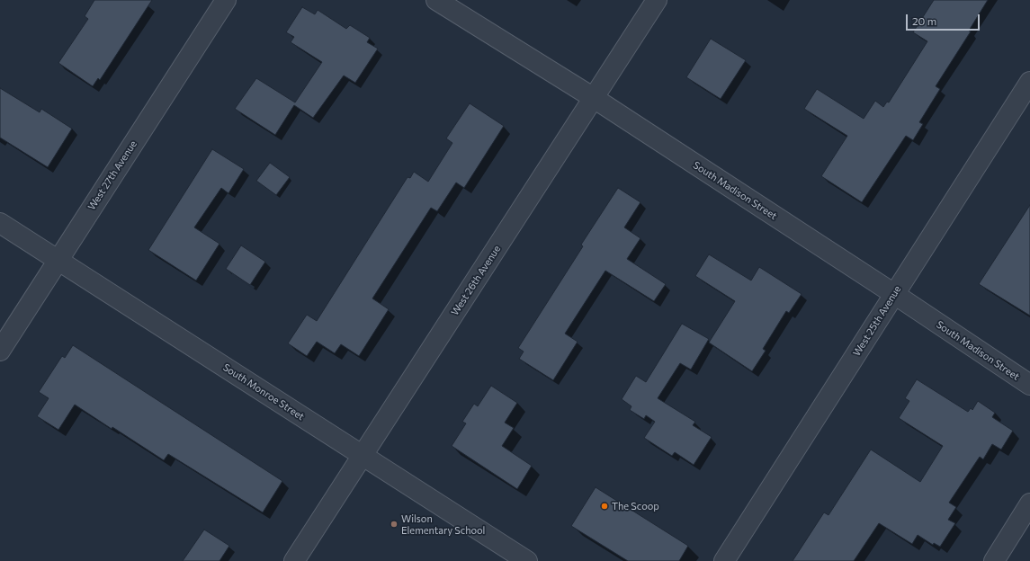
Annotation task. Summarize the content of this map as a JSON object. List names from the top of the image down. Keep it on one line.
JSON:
{"streets":{"street":["West 27th Avenue","South Madison Street","West 26th Avenue","West 25th Avenue","South Monroe Street"]},"crossings":[["West 27th Avenue","South Monroe Street"],["South Madison Street","West 26th Avenue"],["South Madison Street","West 25th Avenue"],["West 26th Avenue","South Monroe Street"]],"places":["The Scoop","Wilson Elementary School"],"scale_bar":"20 m"}
